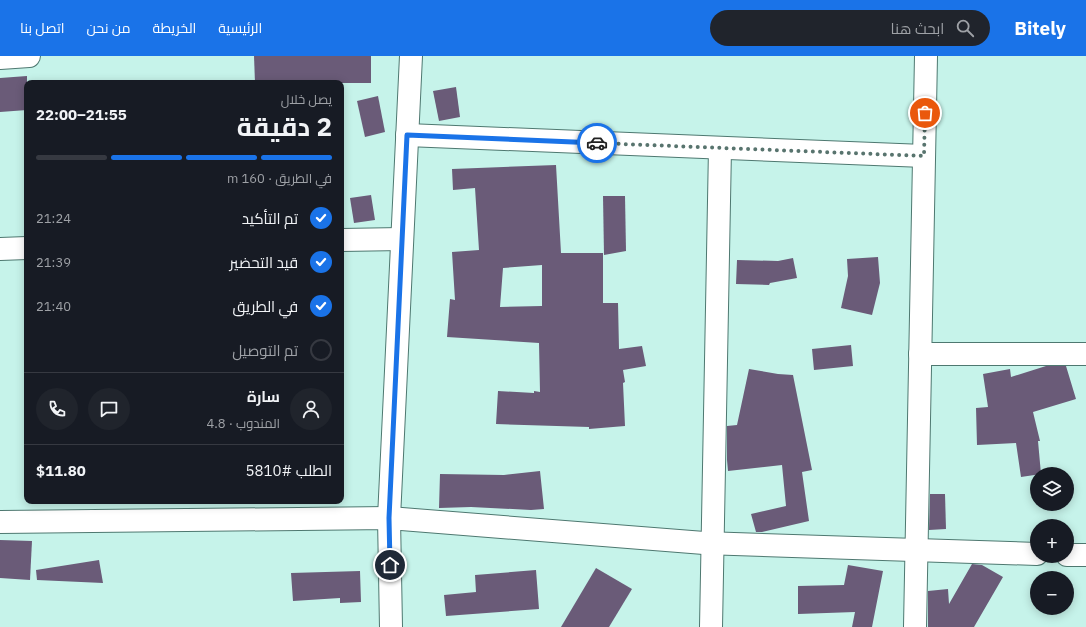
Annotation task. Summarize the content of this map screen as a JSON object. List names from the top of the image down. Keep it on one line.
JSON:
{"page":{"header":"Bitely","search":"ابحث هنا","nav":["الرئيسية","الخريطة","من نحن","اتصل بنا"],"heading":["2 دقيقة","يصل خلال","21:55–22:00"],"panel":["سارة","المندوب · 4.8","الطلب #5810","$11.80"],"bar":"في الطريق · 160 m","list":[["تم التأكيد","21:24"],["قيد التحضير","21:39"],["في الطريق","21:40"],"تم التوصيل"],"map_buttons":["+","−"]}}
